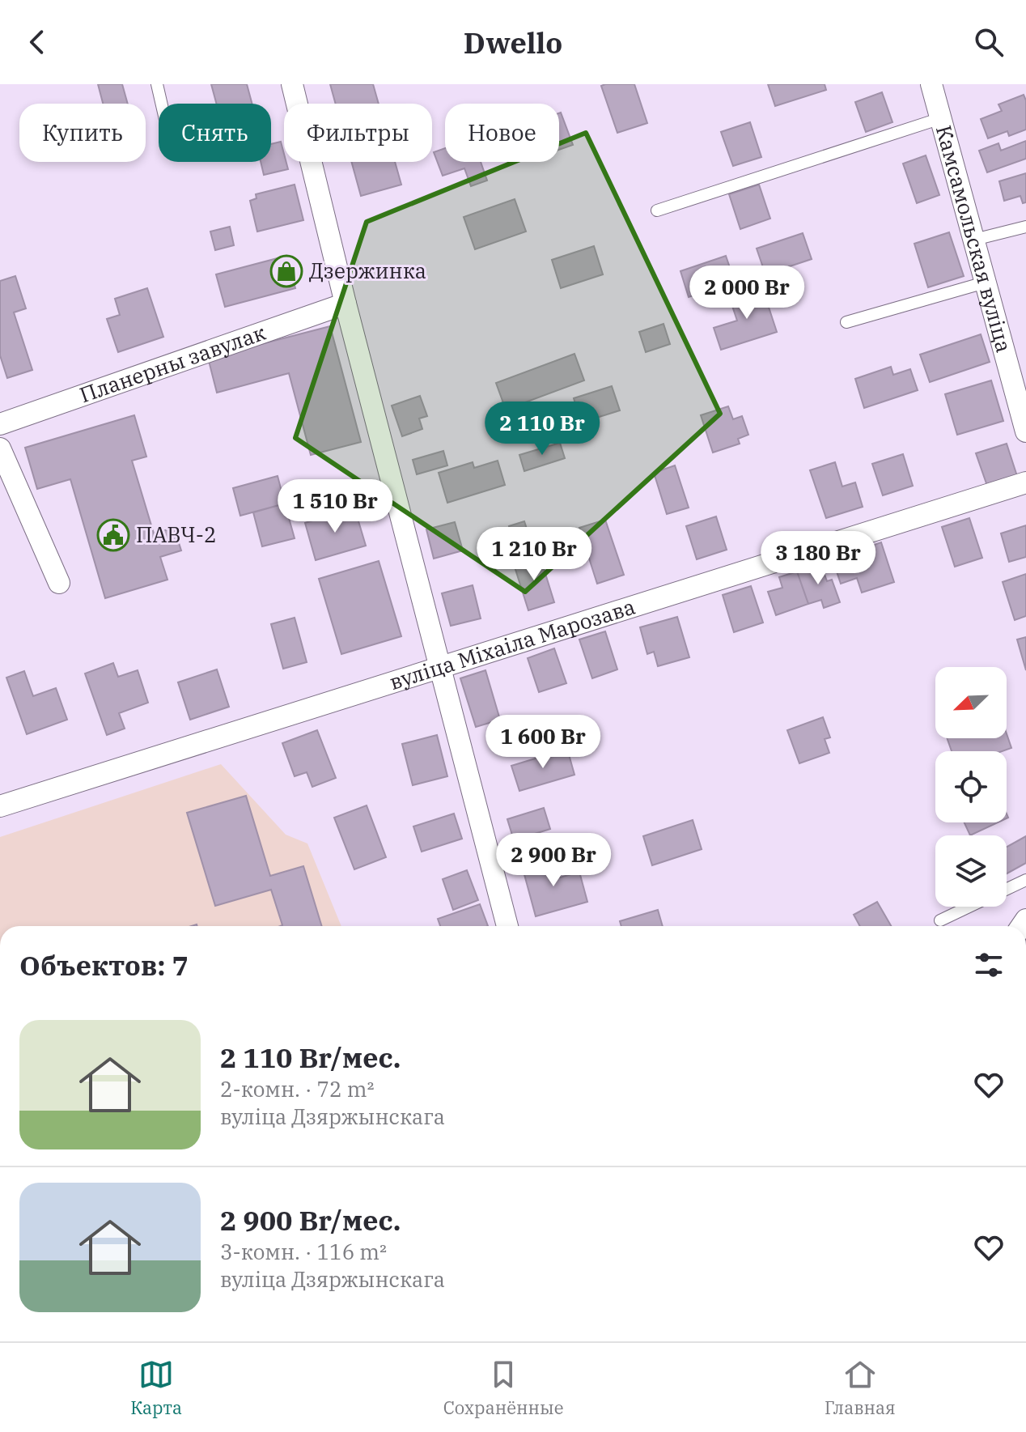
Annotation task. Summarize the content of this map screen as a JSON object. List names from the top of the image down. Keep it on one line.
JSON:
{"streets":{"street":["Камсамольская вуліца","Планерны завулак","вуліца Міхаіла Марозава"]},"places":{"shop":["Дзержинка"],"public building":["ПАВЧ-2"]},"north":"bottom left","page":{"header":"Dwello","chip":["Купить","Снять","Фильтры","Новое"],"price":["2 000 Br","2 110 Br","1 510 Br","1 210 Br","3 180 Br","1 600 Br","2 900 Br"],"heading":"Объектов: 7","list":[{"name":"2 110 Br/мес.","note":"2-комн. · 72 m² · вуліца Дзяржынскага"},{"name":"2 900 Br/мес.","note":"3-комн. · 116 m² · вуліца Дзяржынскага"}],"tabs":["Карта","Сохранённые","Главная"]}}
